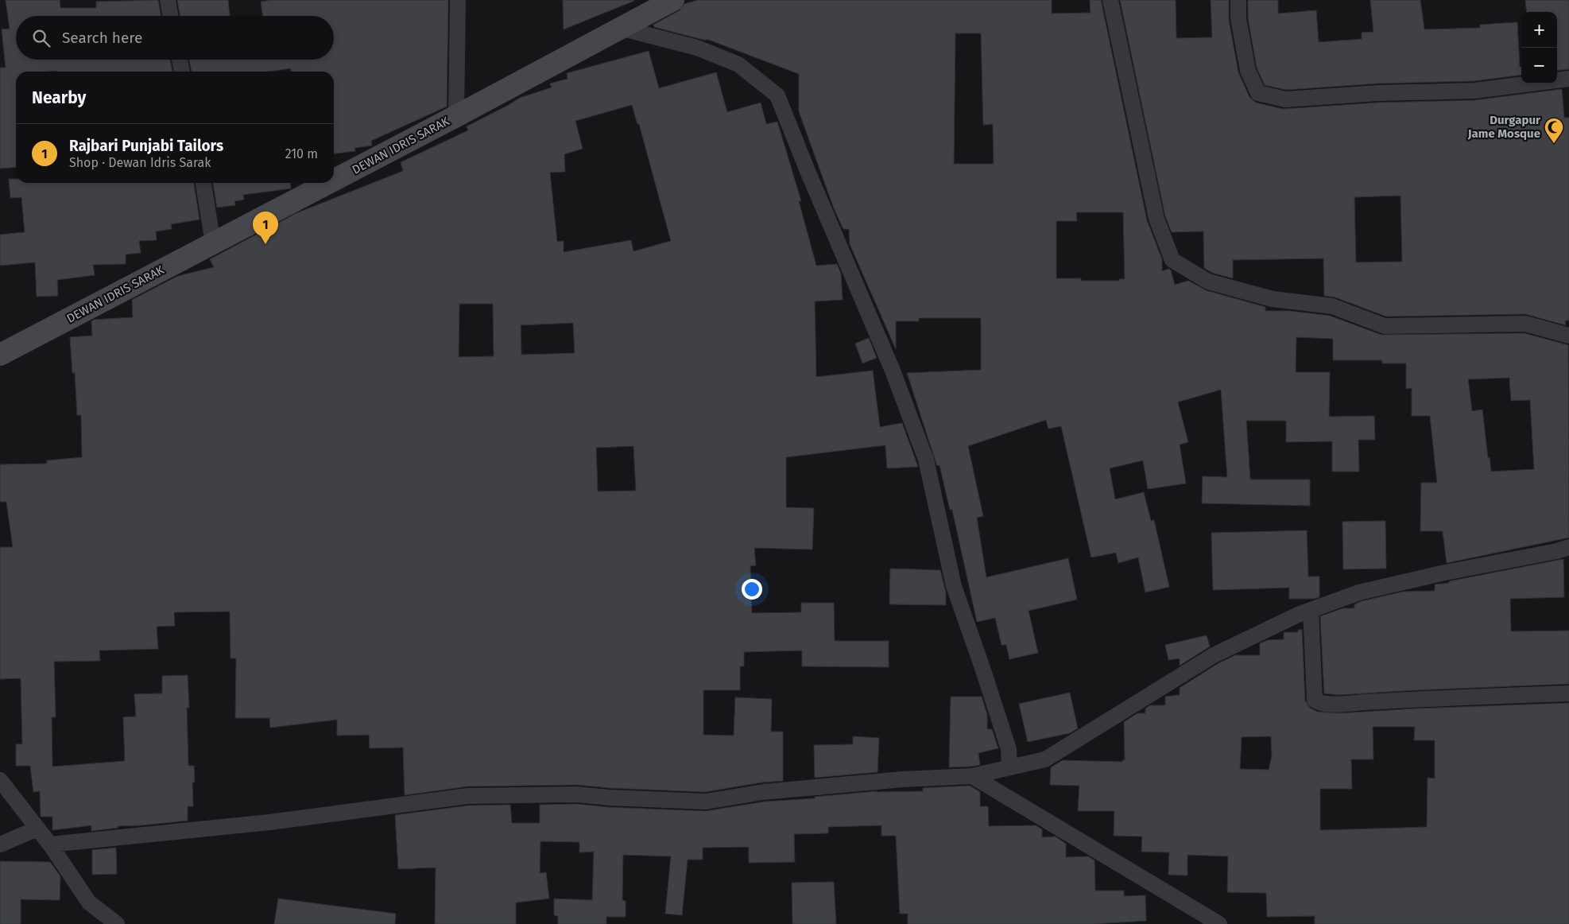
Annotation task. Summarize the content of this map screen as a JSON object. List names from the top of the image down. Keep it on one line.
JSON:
{"streets":{"main road":["DEWAN IDRIS SARAK"]},"places":{"mosque":["Durgapur Jame Mosque"]},"page":{"map_buttons":["+","−"],"search":"Search here","heading":"Nearby","list":[{"mark":"1","name":"Rajbari Punjabi Tailors","note":"Shop · Dewan Idris Sarak","value":"210 m"}],"pins":"1"}}
